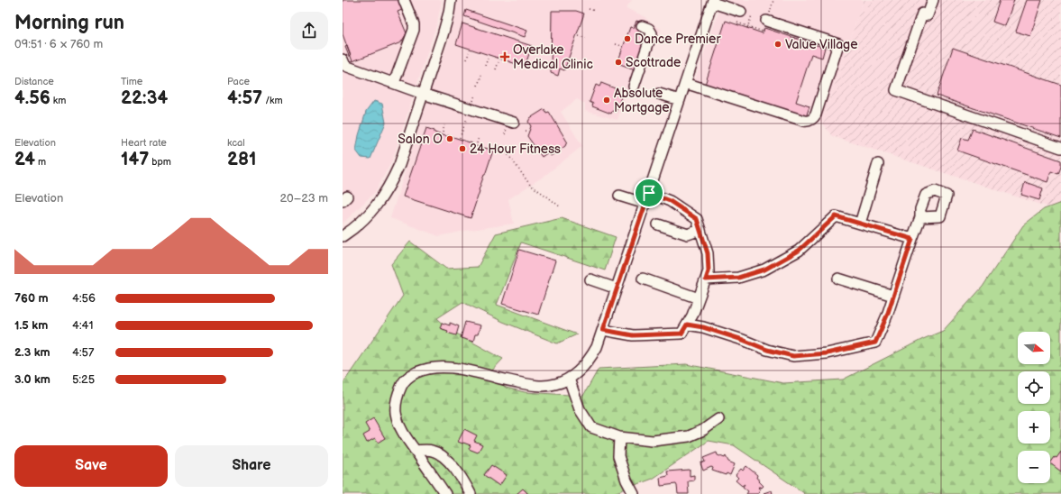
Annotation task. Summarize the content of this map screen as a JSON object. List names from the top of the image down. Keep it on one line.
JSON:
{"places":{"other":["Dance Premier","Value Village","Scottrade","Absolute Mortgage","Salon O","24 Hour Fitness"],"health":["Overlake Medical Clinic"]},"north":"right","page":{"heading":["Morning run","09:51 · 6 × 760 m"],"stats":[["Distance","4.56 km"],["Time","22:34"],["Pace","4:57 /km"],["Elevation","24 m"],["Heart rate","147 bpm"],["kcal","281"]],"chart":["Elevation","20–23 m"],"list":[{"name":"760 m","note":"4:56"},{"name":"1.5 km","note":"4:41"},{"name":"2.3 km","note":"4:57"},{"name":"3.0 km","note":"5:25"}],"map_buttons":["+","−"],"buttons":["Save","Share"]}}
